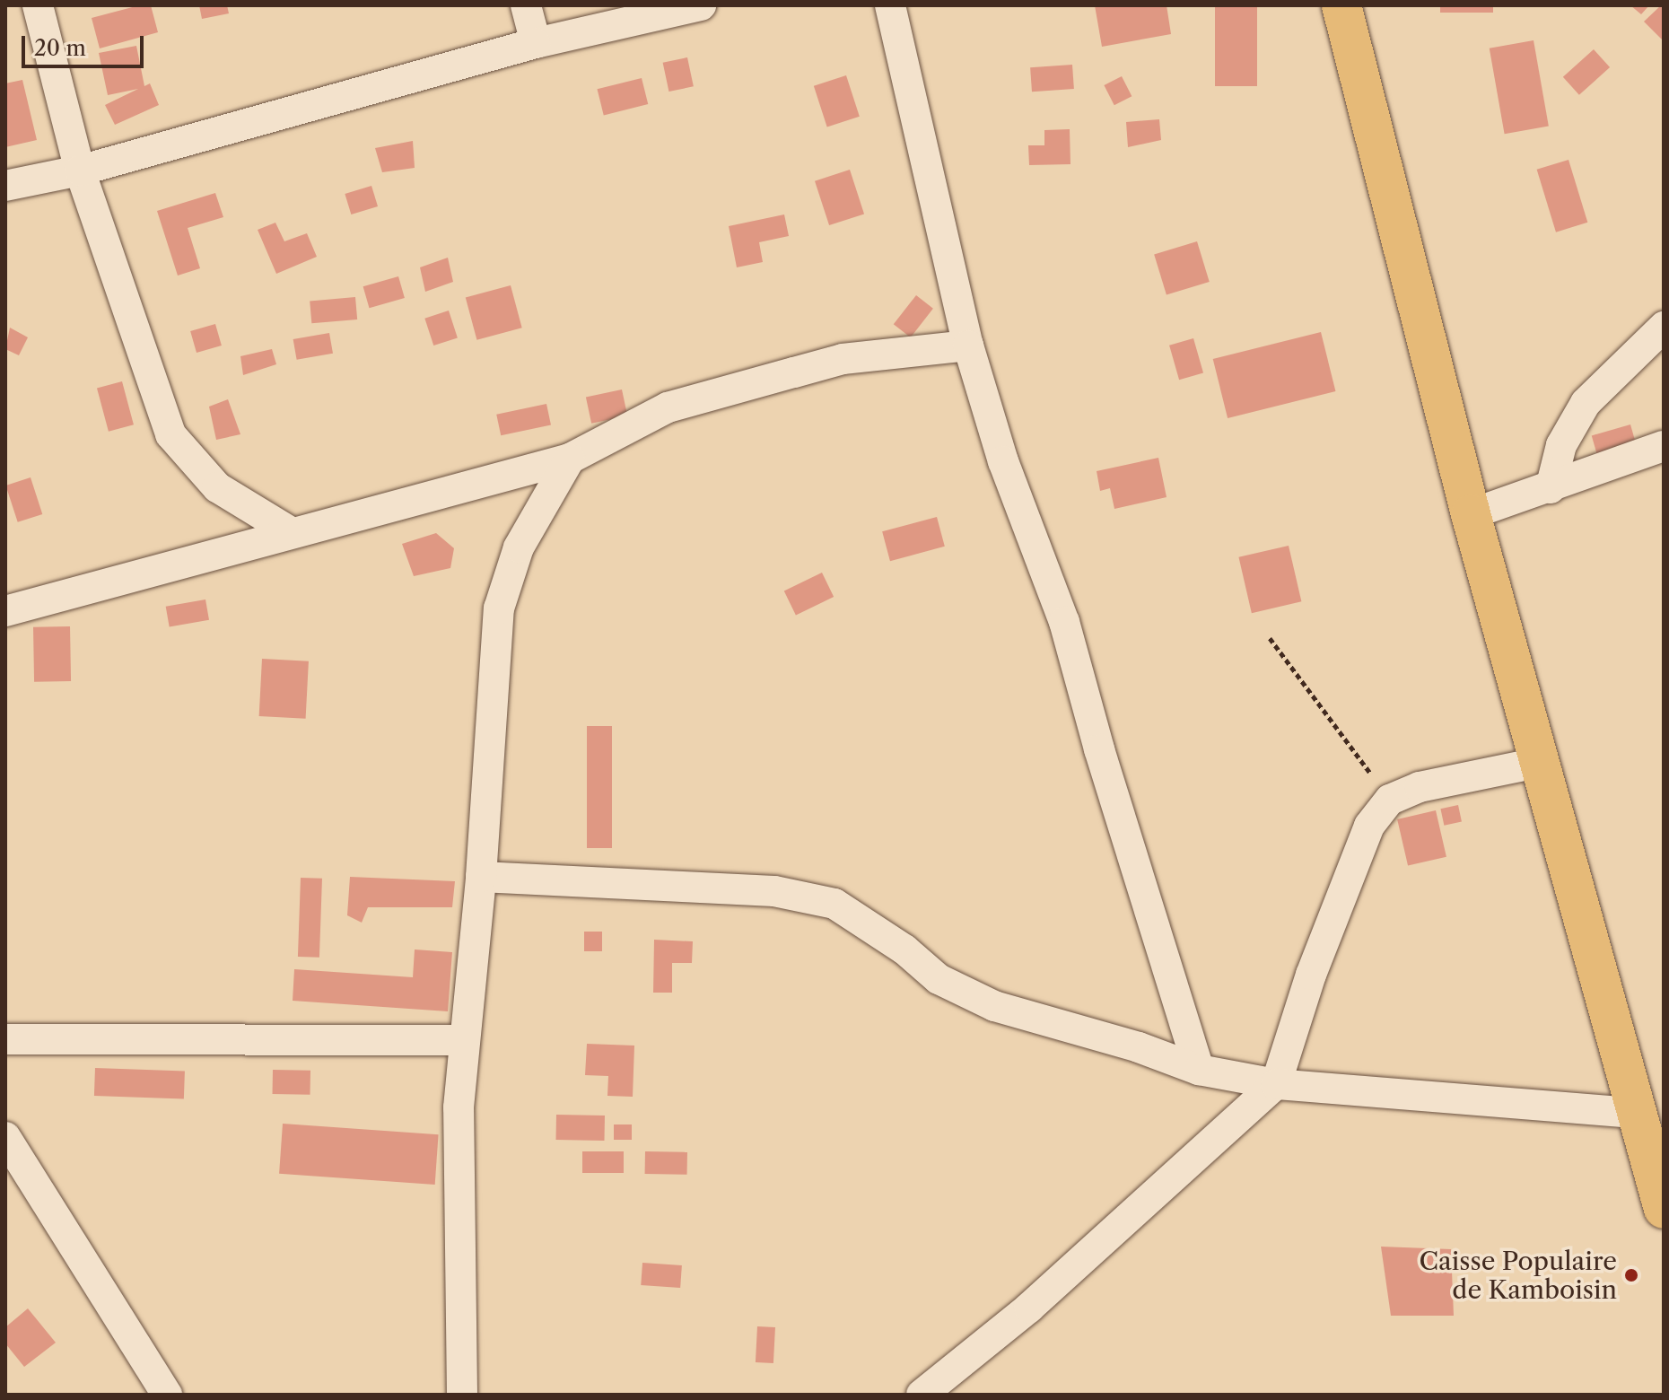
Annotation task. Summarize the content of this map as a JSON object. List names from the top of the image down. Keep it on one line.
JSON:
{"places":["Caisse Populaire de Kamboisin"],"scale_bar":"20 m"}
